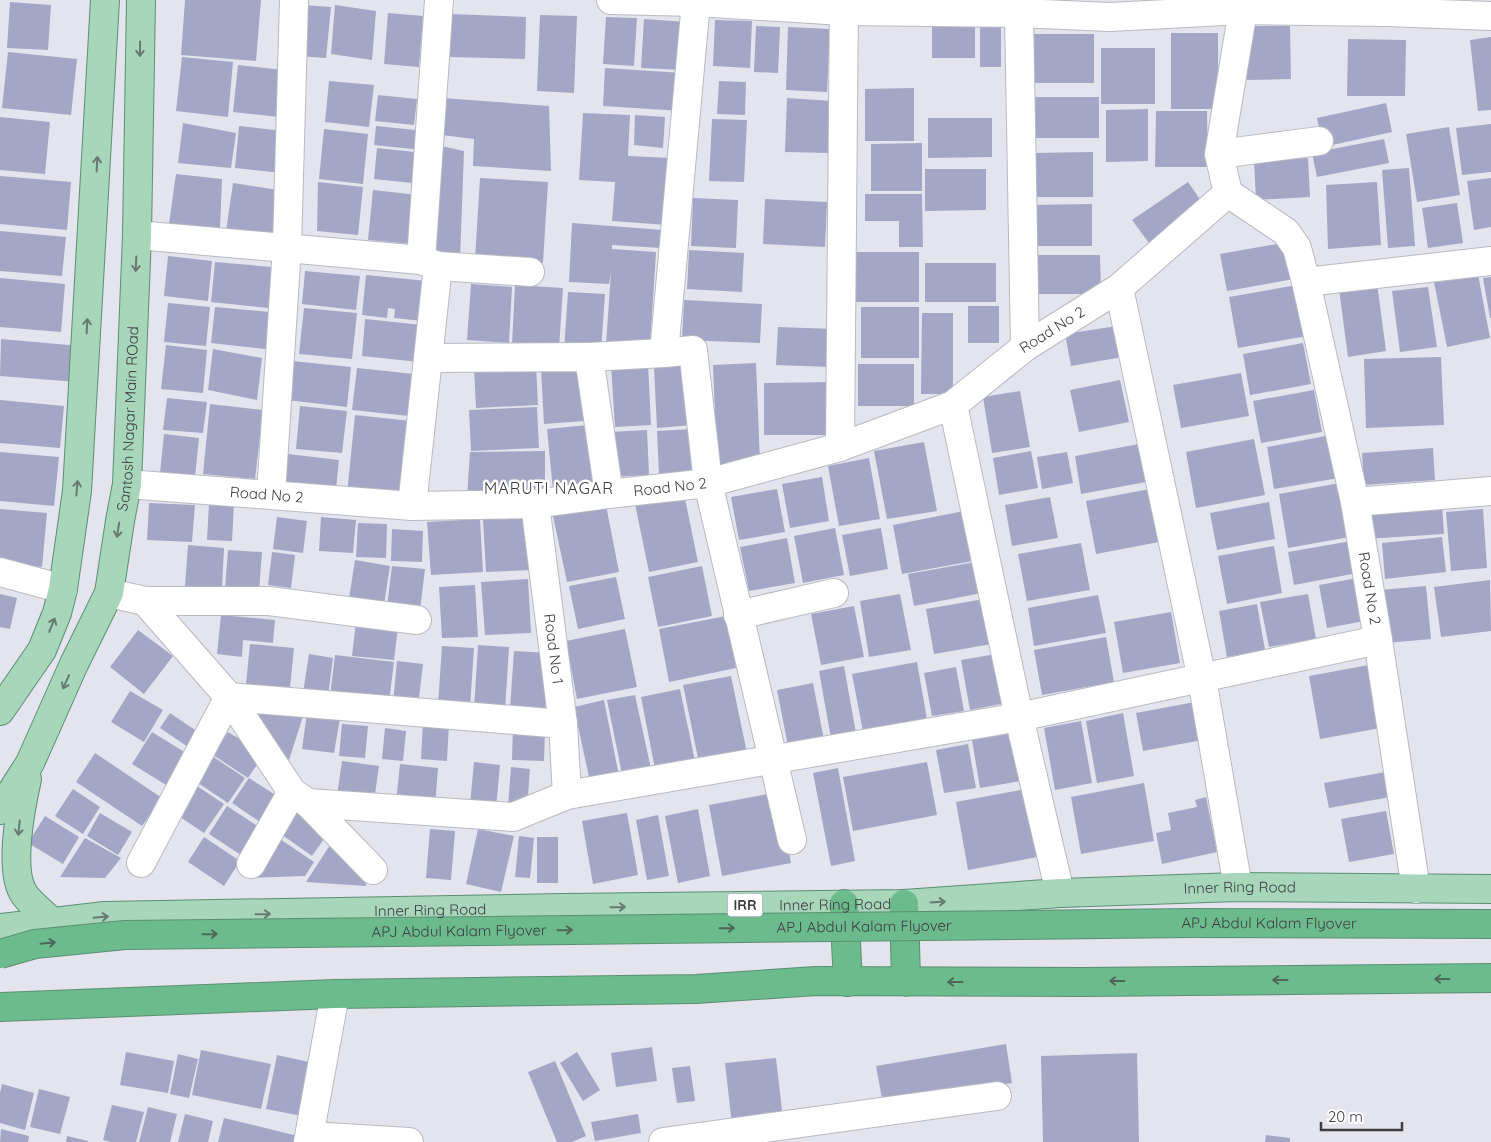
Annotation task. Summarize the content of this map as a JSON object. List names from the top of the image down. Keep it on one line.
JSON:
{"streets":{"highway":["APJ Abdul Kalam Flyover"],"main road":["Santosh Nagar Main ROad","Inner Ring Road","IRR"],"street":["Road No 2","Road No 1"]},"crossings":[["Road No 2","Santosh Nagar Main ROad"],["Road No 2","Road No 1"],["Road No 2","Inner Ring Road"]],"one_way":["Inner Ring Road"],"districts":["MARUTI NAGAR"],"scale_bar":"20 m"}
